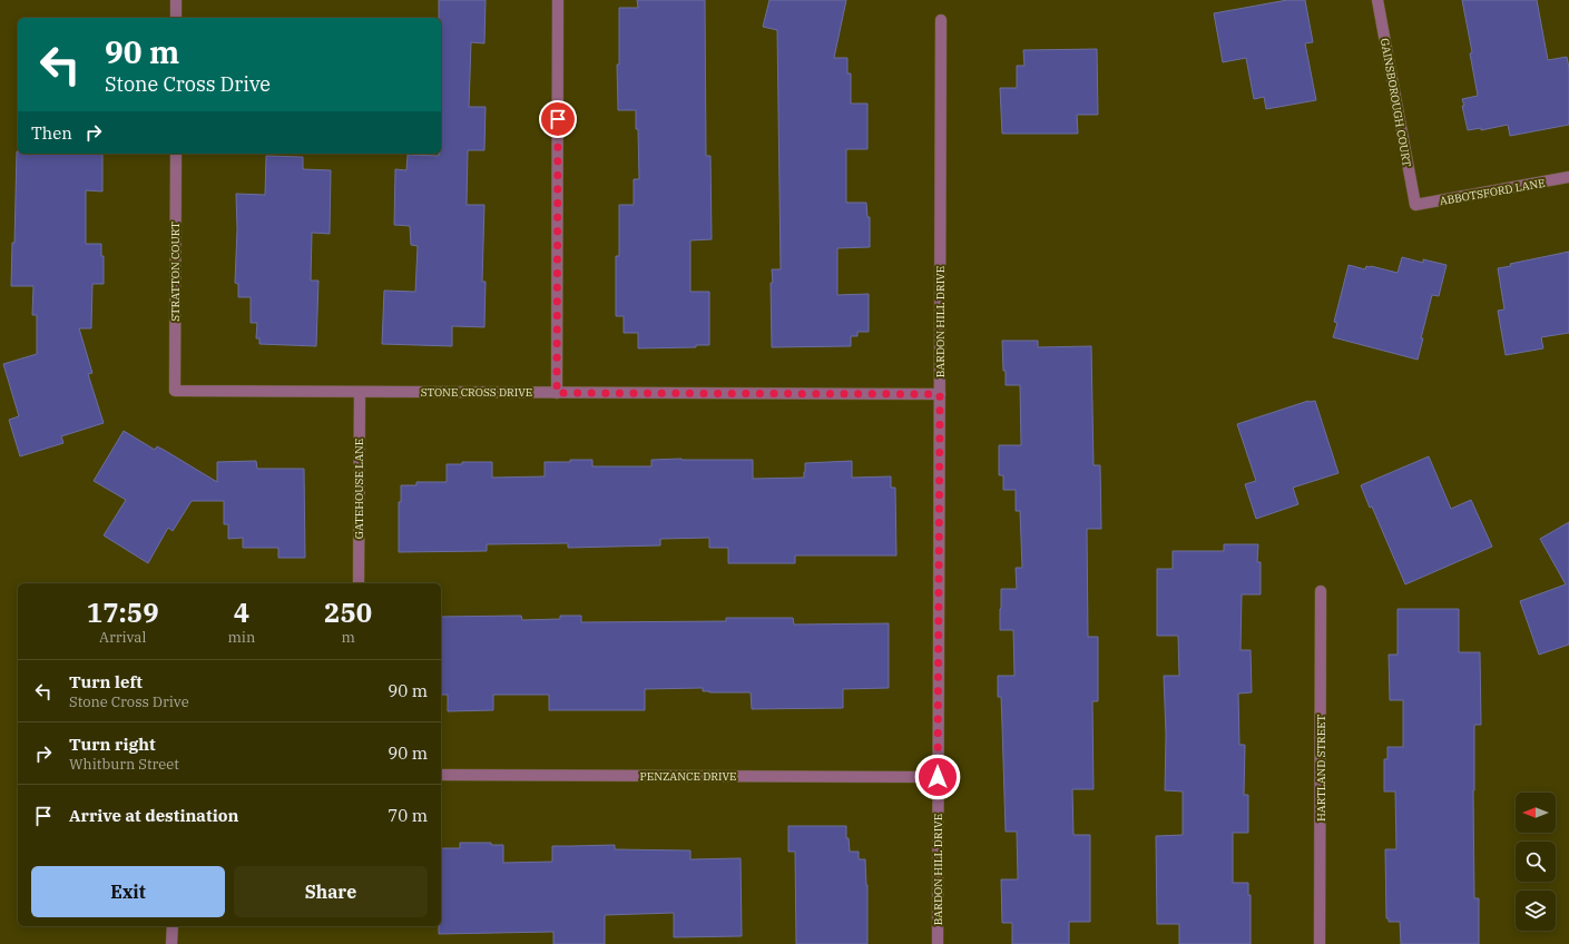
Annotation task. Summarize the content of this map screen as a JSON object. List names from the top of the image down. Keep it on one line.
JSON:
{"streets":{"street":["GAINSBOROUGH COURT","ABBOTSFORD LANE","STRATTON COURT","BARDON HILL DRIVE","STONE CROSS DRIVE","GATEHOUSE LANE","HARTLAND STREET","PENZANCE DRIVE"]},"crossings":[["GAINSBOROUGH COURT","ABBOTSFORD LANE"],["STRATTON COURT","STONE CROSS DRIVE"],["BARDON HILL DRIVE","STONE CROSS DRIVE"],["BARDON HILL DRIVE","PENZANCE DRIVE"],["STONE CROSS DRIVE","GATEHOUSE LANE"]],"north":"left","page":{"turn":["90 m","Stone Cross Drive"],"then":"Then","eta":["17:59","Arrival","4","min","250","m"],"list":[{"name":"Turn left","note":"Stone Cross Drive","value":"90 m"},{"name":"Turn right","note":"Whitburn Street","value":"90 m"},{"name":"Arrive at destination","value":"70 m"}],"buttons":["Exit","Share"]}}
